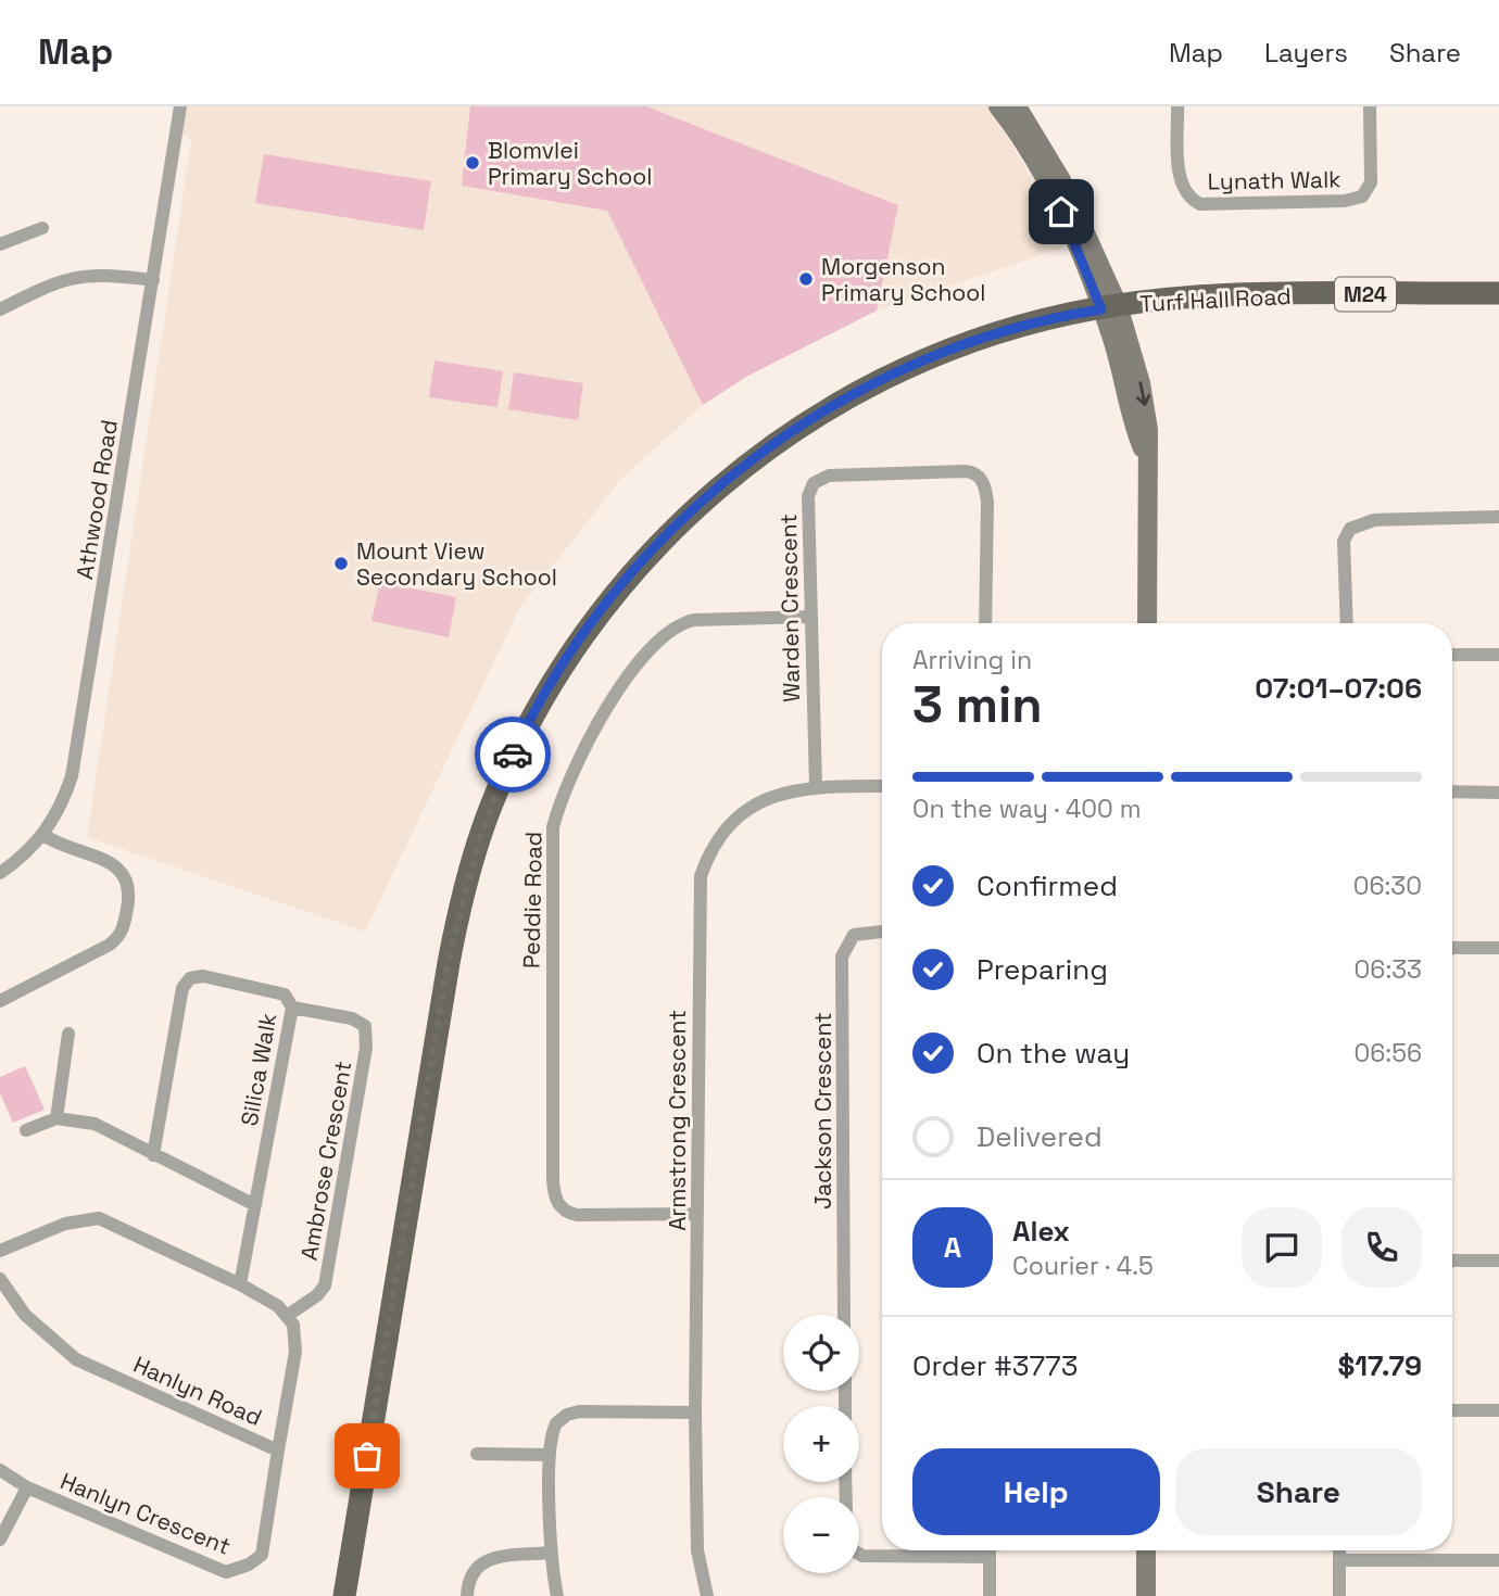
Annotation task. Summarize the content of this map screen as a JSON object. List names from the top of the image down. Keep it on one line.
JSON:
{"streets":{"main road":["M24","Turf Hall Road"],"street":["Lynath Walk","Athwood Road","Warden Crescent","Peddie Road","Silica Walk","Jackson Crescent","Armstrong Crescent","Ambrose Crescent","Hanlyn Road","Hanlyn Crescent"]},"crossings":[["Warden Crescent","Peddie Road"],["Warden Crescent","Armstrong Crescent"],["Peddie Road","Armstrong Crescent"],["Silica Walk","Ambrose Crescent"],["Ambrose Crescent","Hanlyn Road"],["Hanlyn Road","Hanlyn Crescent"]],"places":["Blomvlei Primary School","Morgenson Primary School","Mount View Secondary School"],"page":{"header":"Map","nav":["Map","Layers","Share"],"heading":["3 min","Arriving in","07:01–07:06"],"panel":["Alex","Courier · 4.5","Order #3773","$17.79"],"bar":"On the way · 400 m","list":[["Confirmed","06:30"],["Preparing","06:33"],["On the way","06:56"],"Delivered"],"round":"A","map_buttons":["+","−"],"buttons":["Help","Share"]}}
